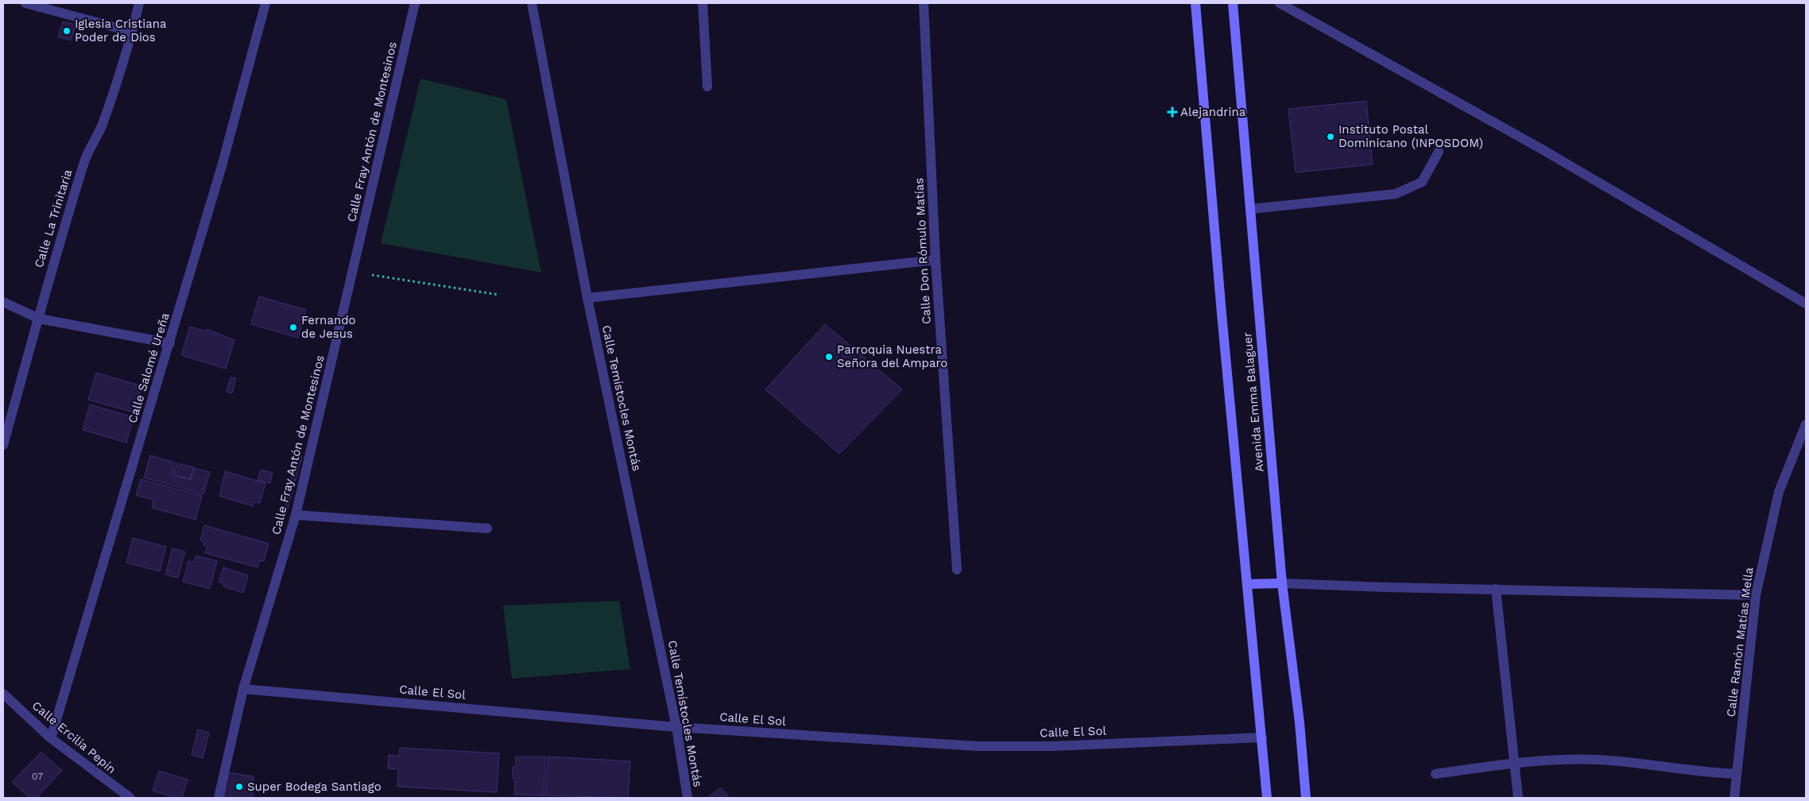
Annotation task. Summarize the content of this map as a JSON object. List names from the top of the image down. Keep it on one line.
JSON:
{"streets":{"street":["Calle Fray Antón de Montesinos","Calle La Trinitaria","Calle Don Rómulo Matías","Calle Salomé Ureña","Calle Temístocles Montás","Avenida Emma Balaguer","Calle Ramón Matías Mella","Calle El Sol","Calle Ercilia Pepín"]},"crossings":[["Calle Fray Antón de Montesinos","Calle El Sol"],["Calle Salomé Ureña","Calle Ercilia Pepín"],["Calle Temístocles Montás","Calle El Sol"],["Avenida Emma Balaguer","Calle El Sol"]],"places":{"other":["Iglesia Cristiana Poder de Dios","Instituto Postal Dominicano (INPOSDOM)","Fernando de Jesus","Parroquia Nuestra Señora del Amparo","Super Bodega Santiago"],"health":["Alejandrina"]},"house_numbers":["07"]}
